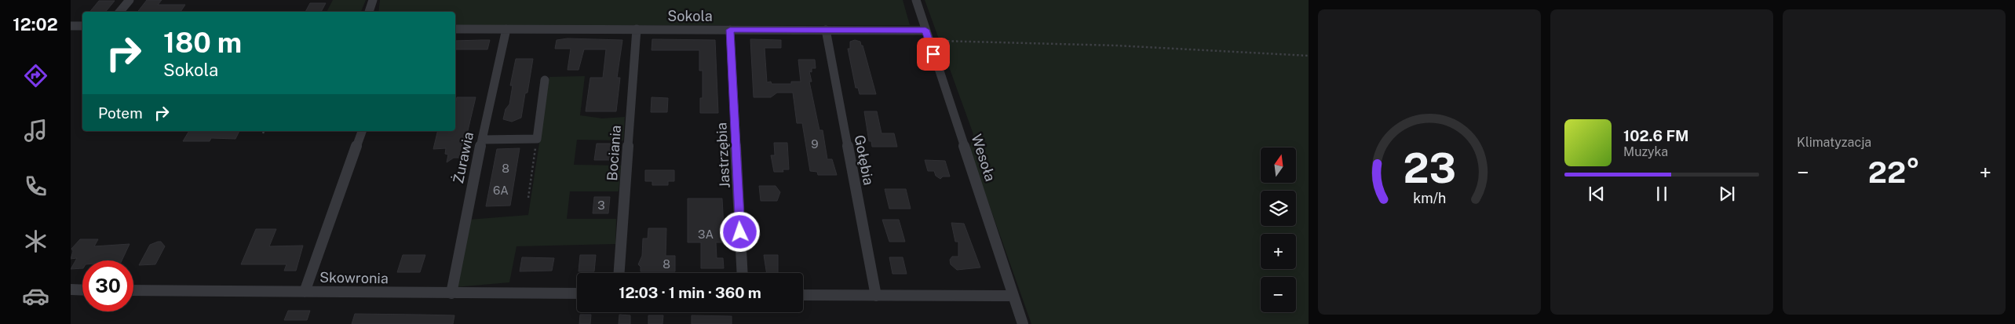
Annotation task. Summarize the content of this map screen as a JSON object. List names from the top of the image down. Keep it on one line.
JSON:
{"streets":{"street":["Sokola","Bociania","Jastrzębia","Żurawia","Wesoła","Gołębia","Skowronia"]},"crossings":[["Sokola","Bociania"],["Sokola","Jastrzębia"],["Sokola","Żurawia"],["Sokola","Wesoła"],["Sokola","Gołębia"],["Żurawia","Skowronia"]],"house_numbers":["9","8","6A","3","3A","8"],"north":"top","page":{"tabs":"12:02","tile":"Klimatyzacja","turn":["180 m","Sokola"],"then":"Potem","song":["102.6 FM","Muzyka"],"map_buttons":["+","−"],"heat":["−","22°","+"],"limit":"30","trip":"12:03 · 1 min · 360 m","gauge":["23","km/h"]}}
